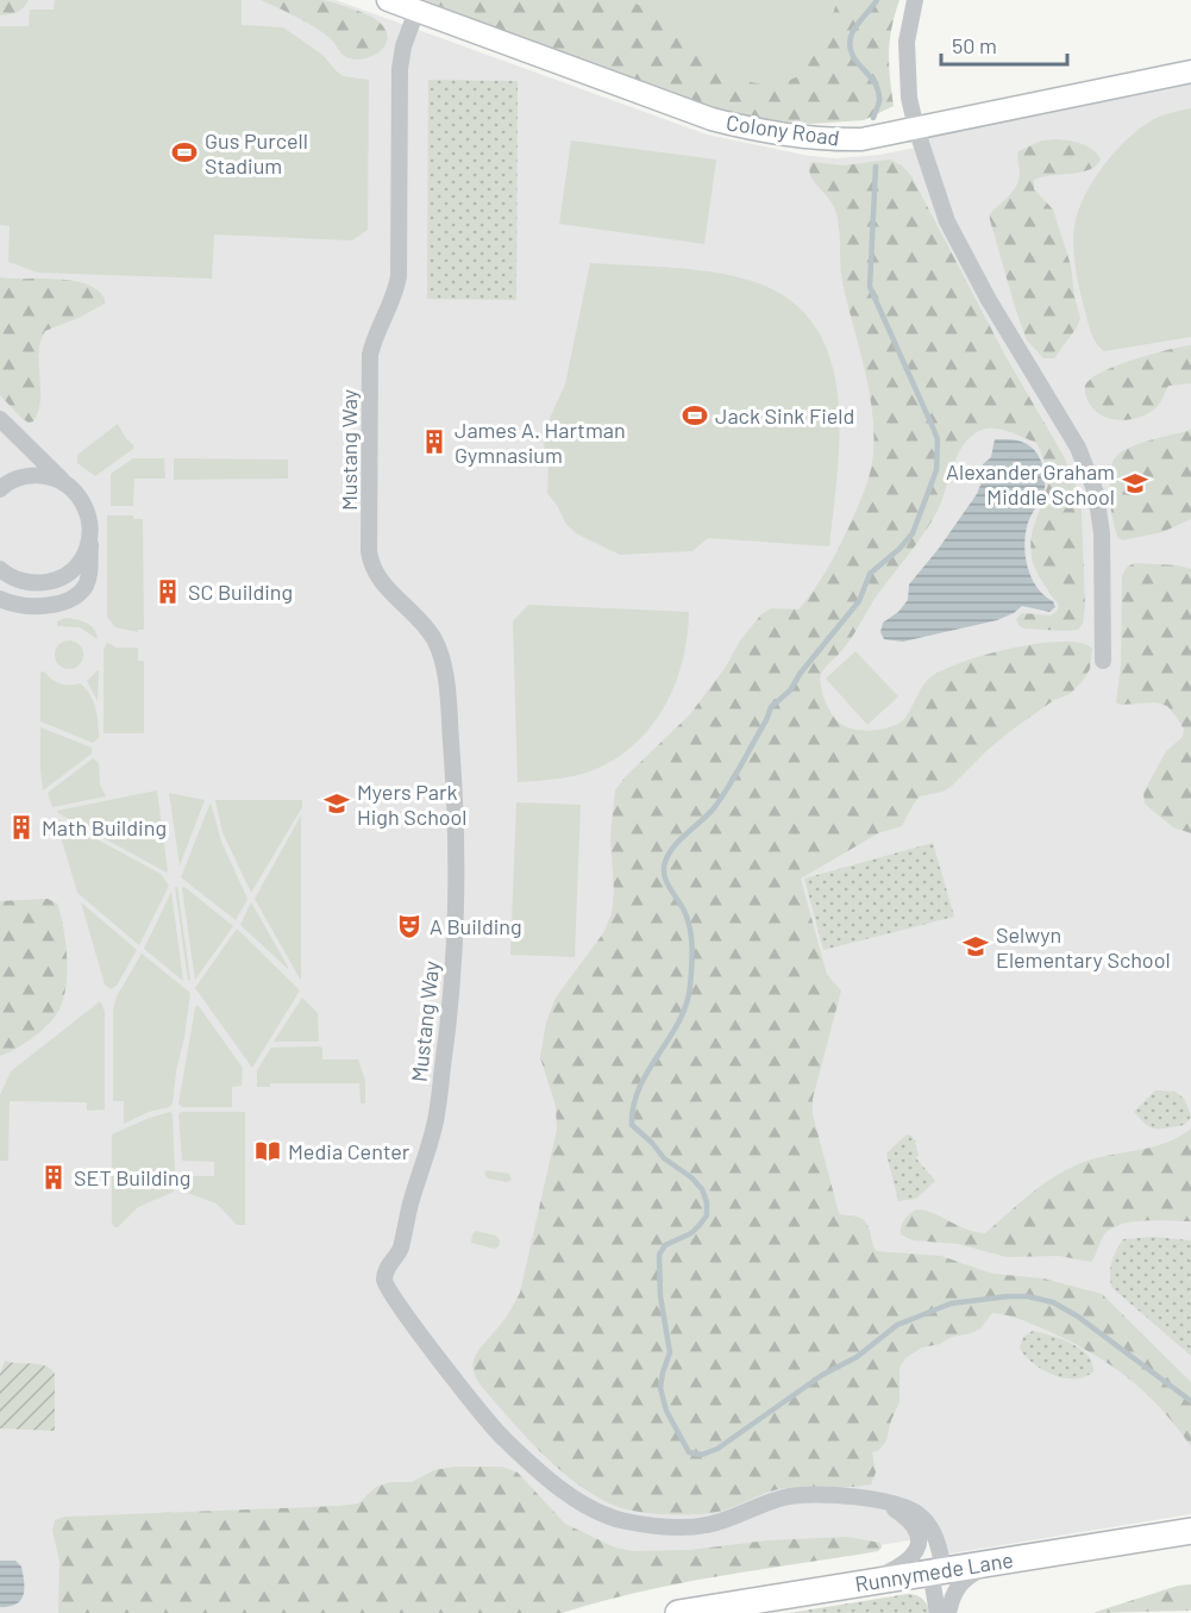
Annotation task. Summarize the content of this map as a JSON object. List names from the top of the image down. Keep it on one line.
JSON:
{"streets":{"main road":["Runnymede Lane"],"street":["Colony Road","Mustang Way"]},"crossings":[["Colony Road","Mustang Way"]],"places":{"sports":["Gus Purcell Stadium","Jack Sink Field"],"building":["James A. Hartman Gymnasium","SC Building","Math Building","SET Building"],"school or university":["Alexander Graham Middle School","Myers Park High School","Selwyn Elementary School"],"theatre":["A Building"],"library":["Media Center"]},"scale_bar":"50 m"}
